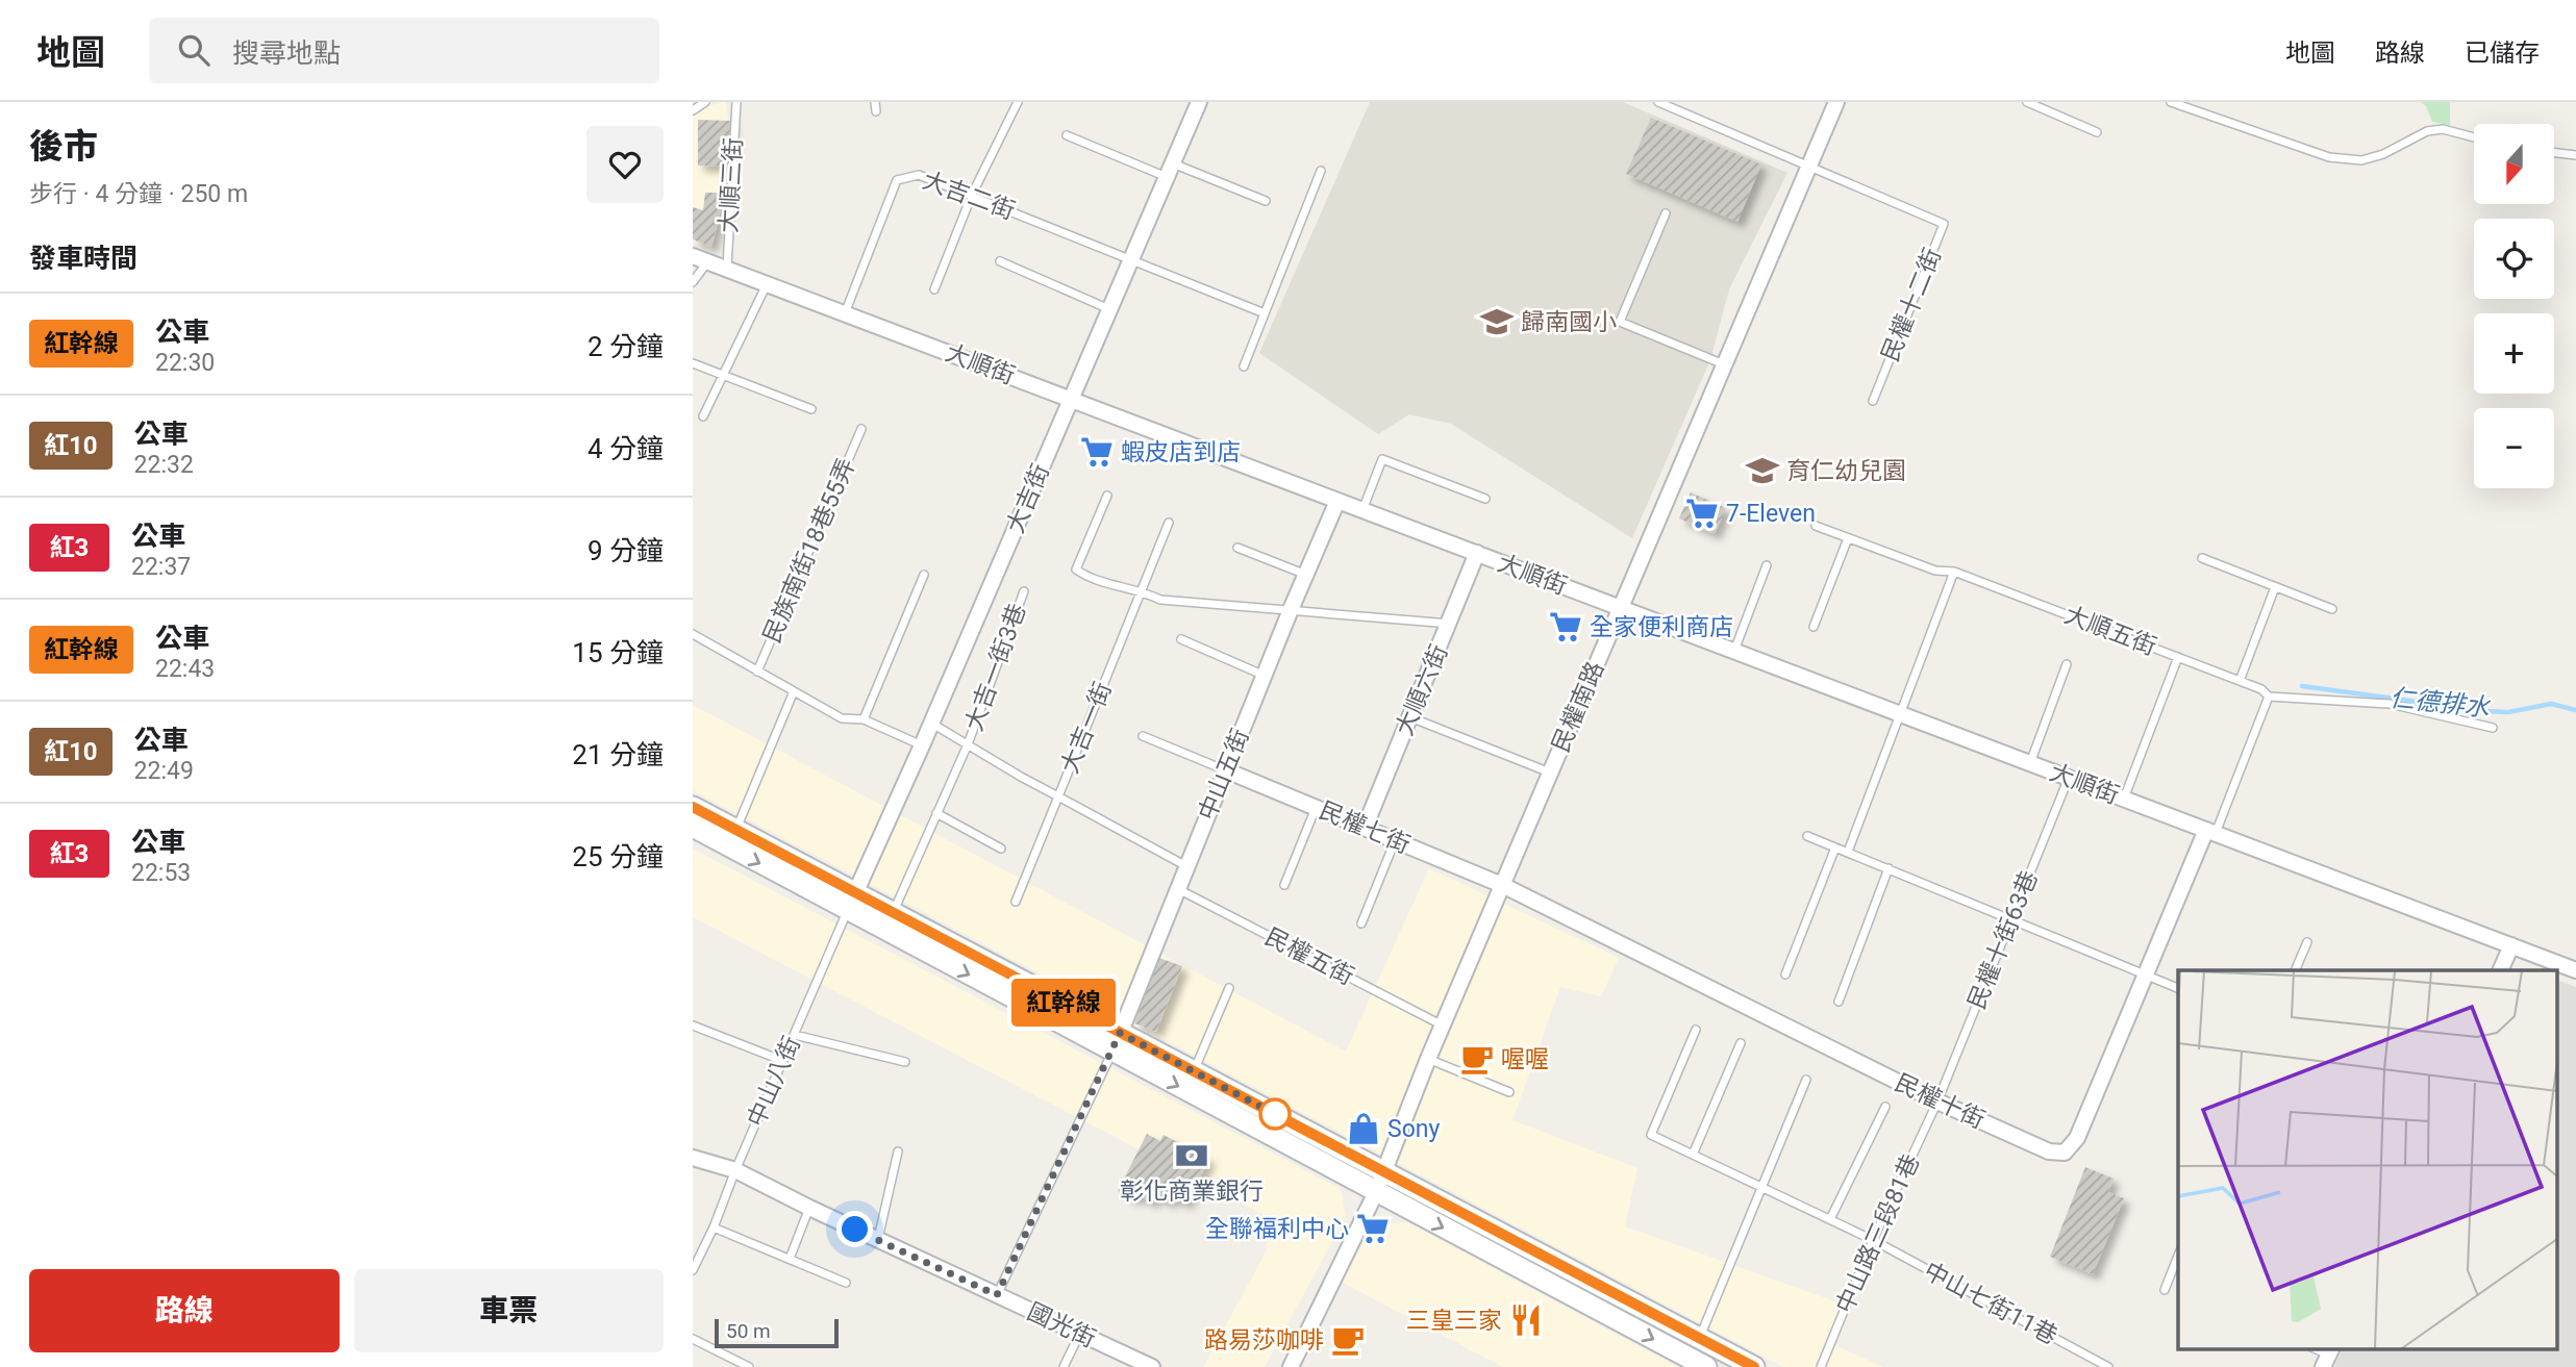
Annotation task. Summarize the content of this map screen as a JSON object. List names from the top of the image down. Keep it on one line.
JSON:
{"streets":{"street":["大順街","大吉街","大順六街","民權南路","中山五街","民權七街","民權十街","國光街"],"lane":["大順三街","大吉二街","民權十二街","民族南街18巷55弄","大順五街","大吉一街3巷","大吉一街","民權十街63巷","民權五街","中山八街","中山路三段81巷","中山七街11巷"]},"crossings":[["大順三街","大順街"],["大吉二街","大順街"],["大吉二街","大吉街"],["民權十二街","民權南路"],["大順街","大吉街"],["大順街","大順六街"],["大順街","民權南路"],["大順街","中山五街"],["大順街","民權十街63巷"],["大順街","民權十街"],["大吉街","大吉一街"],["大吉街","中山八街"],["大吉一街3巷","大吉一街"],["大順六街","民權七街"],["民權南路","民權七街"],["民權南路","民權五街"],["民權南路","民權十街"],["中山五街","民權七街"],["中山五街","民權五街"],["民權七街","民權十街"],["民權十街63巷","民權十街"],["民權十街63巷","中山路三段81巷"],["中山八街","國光街"],["民權十街","中山路三段81巷"],["中山路三段81巷","中山七街11巷"]],"water":["仁德排水"],"places":{"school or university":["歸南國小","育仁幼兒園"],"supermarket":["蝦皮店到店","7-Eleven","全家便利商店","全聯福利中心"],"cafe":["喔喔","路易莎咖啡"],"shop":["Sony"],"bank":["彰化商業銀行"],"restaurant":["三皇三家"]},"lines":["bus line 紅幹線"],"scale_bar":"50 m","north":"bottom","page":{"header":"地圖","search":"搜尋地點","nav":["地圖","路線","已儲存"],"heading":[["後市","步行 · 4 分鐘 · 250 m"],"發車時間"],"on_map":"紅幹線","map_buttons":["+","−"],"list":[{"mark":"紅幹線","name":"公車","note":"22:30","value":"2 分鐘"},{"mark":"紅10","name":"公車","note":"22:32","value":"4 分鐘"},{"mark":"紅3","name":"公車","note":"22:37","value":"9 分鐘"},{"mark":"紅幹線","name":"公車","note":"22:43","value":"15 分鐘"},{"mark":"紅10","name":"公車","note":"22:49","value":"21 分鐘"},{"mark":"紅3","name":"公車","note":"22:53","value":"25 分鐘"}],"buttons":["路線","車票"],"scale":"50 m"}}
